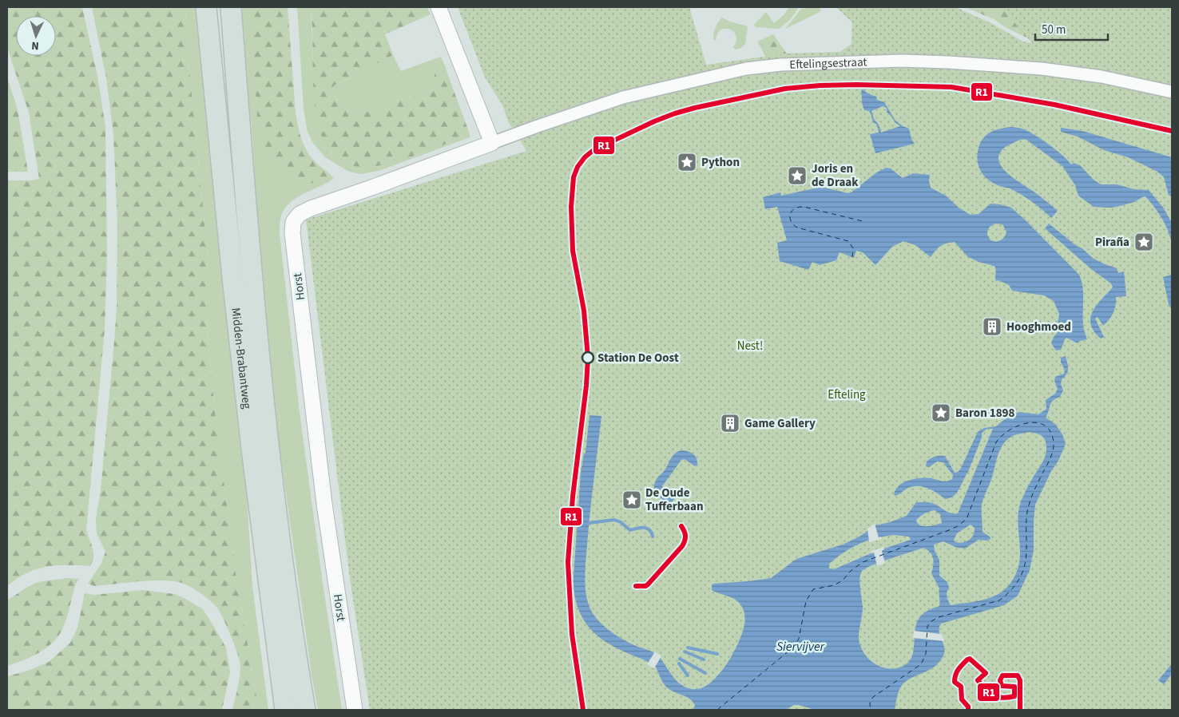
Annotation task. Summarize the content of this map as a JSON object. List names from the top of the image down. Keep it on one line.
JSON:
{"streets":{"highway":["Midden-Brabantweg"],"street":["Eftelingsestraat","Horst"]},"crossings":[["Eftelingsestraat","Horst"]],"water":["Siervijver"],"parks":["Nest!","Efteling"],"places":{"place":["Python","Joris en de Draak","Piraña","Baron 1898","De Oude Tufferbaan"],"building":["Hooghmoed","Game Gallery"],"other":["Station De Oost"]},"lines":["transit line R1"],"scale_bar":"50 m","north":"bottom"}
